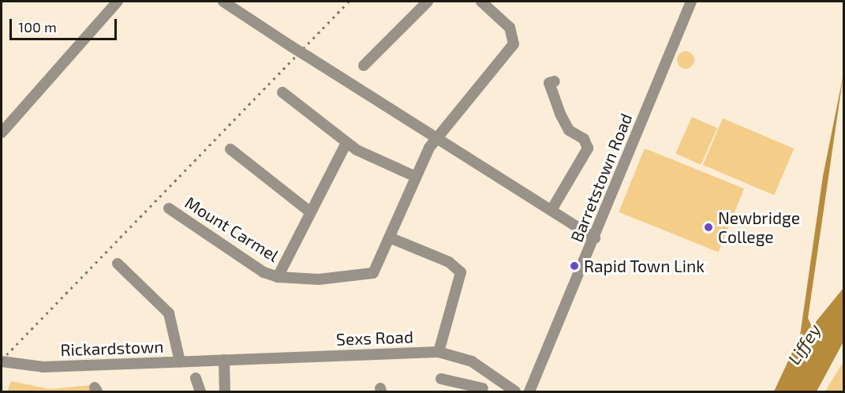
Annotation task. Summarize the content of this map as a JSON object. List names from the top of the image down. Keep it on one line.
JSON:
{"streets":{"street":["Barretstown Road","Mount Carmel","Sexs Road","Rickardstown"]},"crossings":[["Sexs Road","Rickardstown"]],"water":["Liffey"],"places":["Newbridge College","Rapid Town Link"],"scale_bar":"100 m"}
